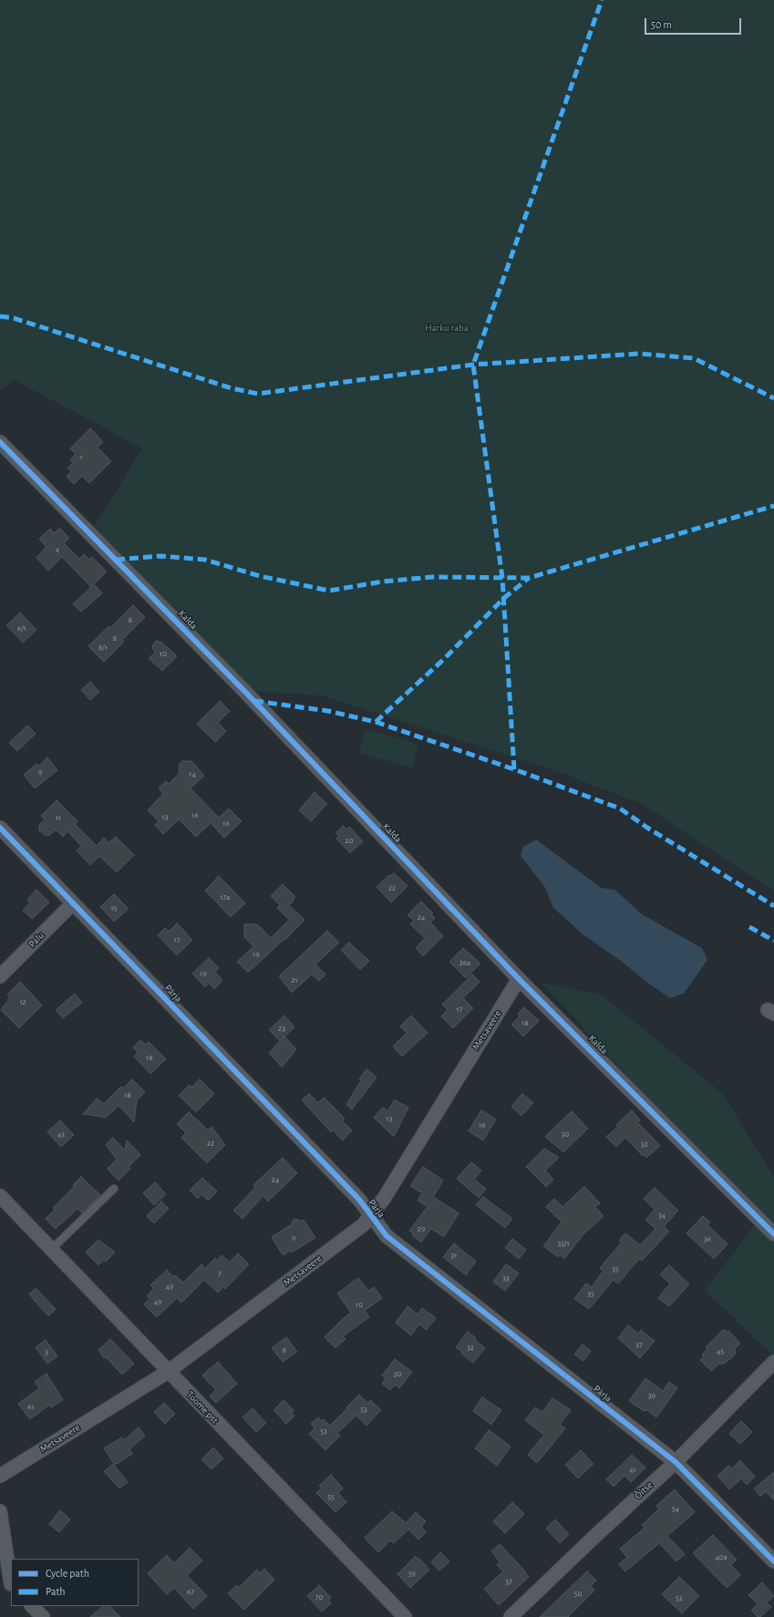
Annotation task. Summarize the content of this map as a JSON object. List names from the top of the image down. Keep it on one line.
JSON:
{"streets":{"street":["Kalda","Palu","Pärja","Metsaveere","Toome pst","Õitse"]},"crossings":[["Kalda","Metsaveere"],["Palu","Pärja"],["Pärja","Metsaveere"],["Pärja","Õitse"],["Metsaveere","Toome pst"]],"parks":["Harku raba"],"house_numbers":["1","4","8","6/1","8","8/1","10","9","14","16","13","11","16","20","22","17a","15","24","17","19","26a","19","21","12","17","18","23","18","18","13","16","43","30","22","32","24","34","29","9","36","33/1","31","35","7","33","49","35","49","10","37","32","8","45","3","30","39","61","53","53","41","55","54","40a","59","37","67","50","70","52"],"legend":["Cycle path","Path"],"scale_bar":"50 m"}
